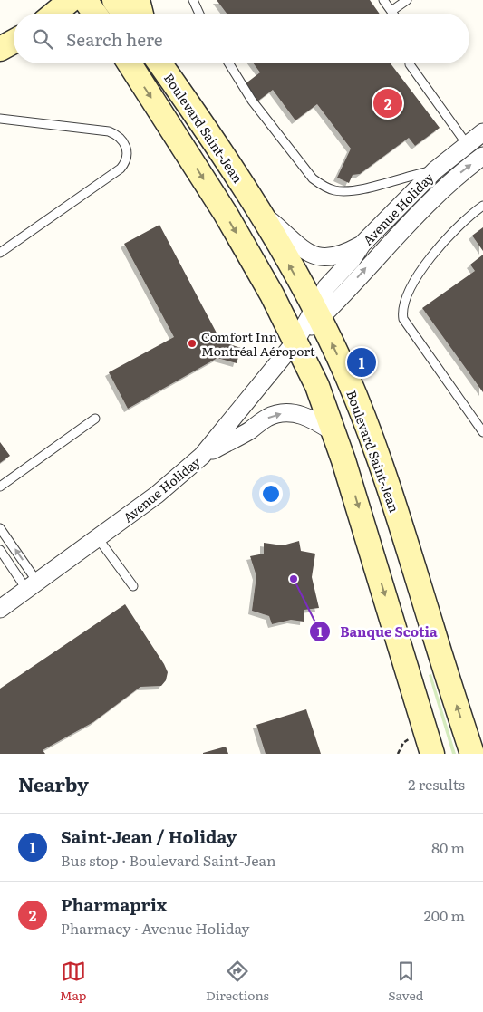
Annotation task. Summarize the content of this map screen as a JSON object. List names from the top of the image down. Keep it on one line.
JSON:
{"streets":{"main road":["Boulevard Saint-Jean"],"street":["Avenue Holiday"]},"crossings":[["Boulevard Saint-Jean","Avenue Holiday"]],"places":["Comfort Inn Montréal Aéroport","Banque Scotia"],"page":{"search":"Search here","pins":["2","1"],"heading":["Nearby","2 results"],"list":[{"mark":"1","name":"Saint-Jean / Holiday","note":"Bus stop · Boulevard Saint-Jean","value":"80 m"},{"mark":"2","name":"Pharmaprix","note":"Pharmacy · Avenue Holiday","value":"200 m"}],"nav":["Map","Directions","Saved"]}}
